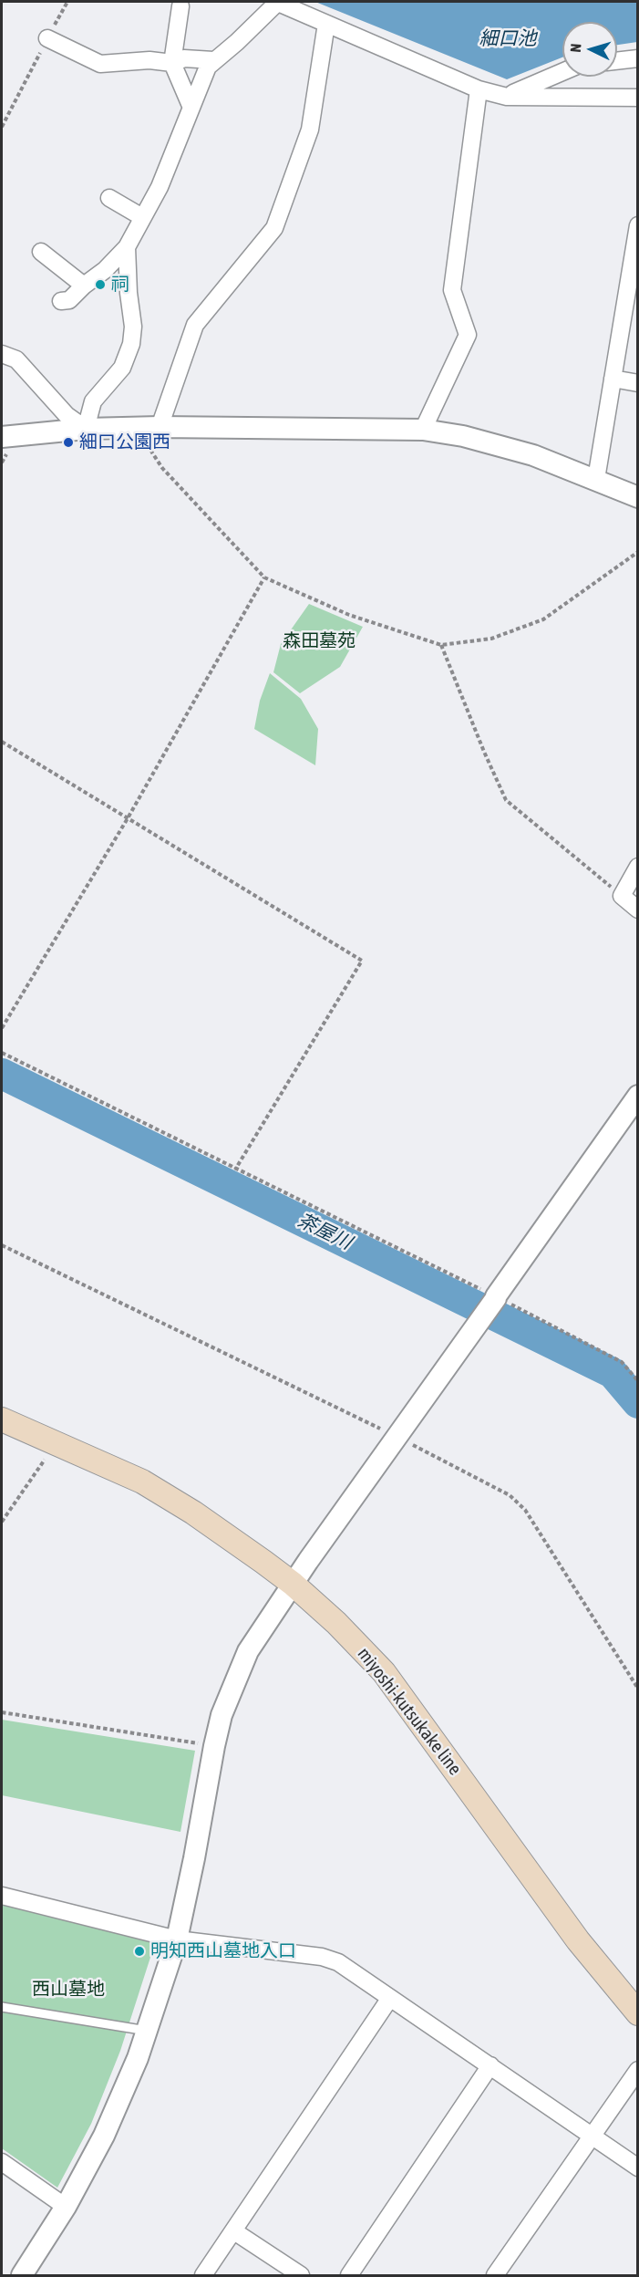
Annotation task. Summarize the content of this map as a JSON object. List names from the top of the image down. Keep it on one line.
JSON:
{"streets":{"main road":["miyoshi-kutsukake line"]},"water":["細口池","茶屋川"],"parks":["森田墓苑","西山墓地"],"places":["祠","細口公園西","明知西山墓地入口"],"north":"left"}
